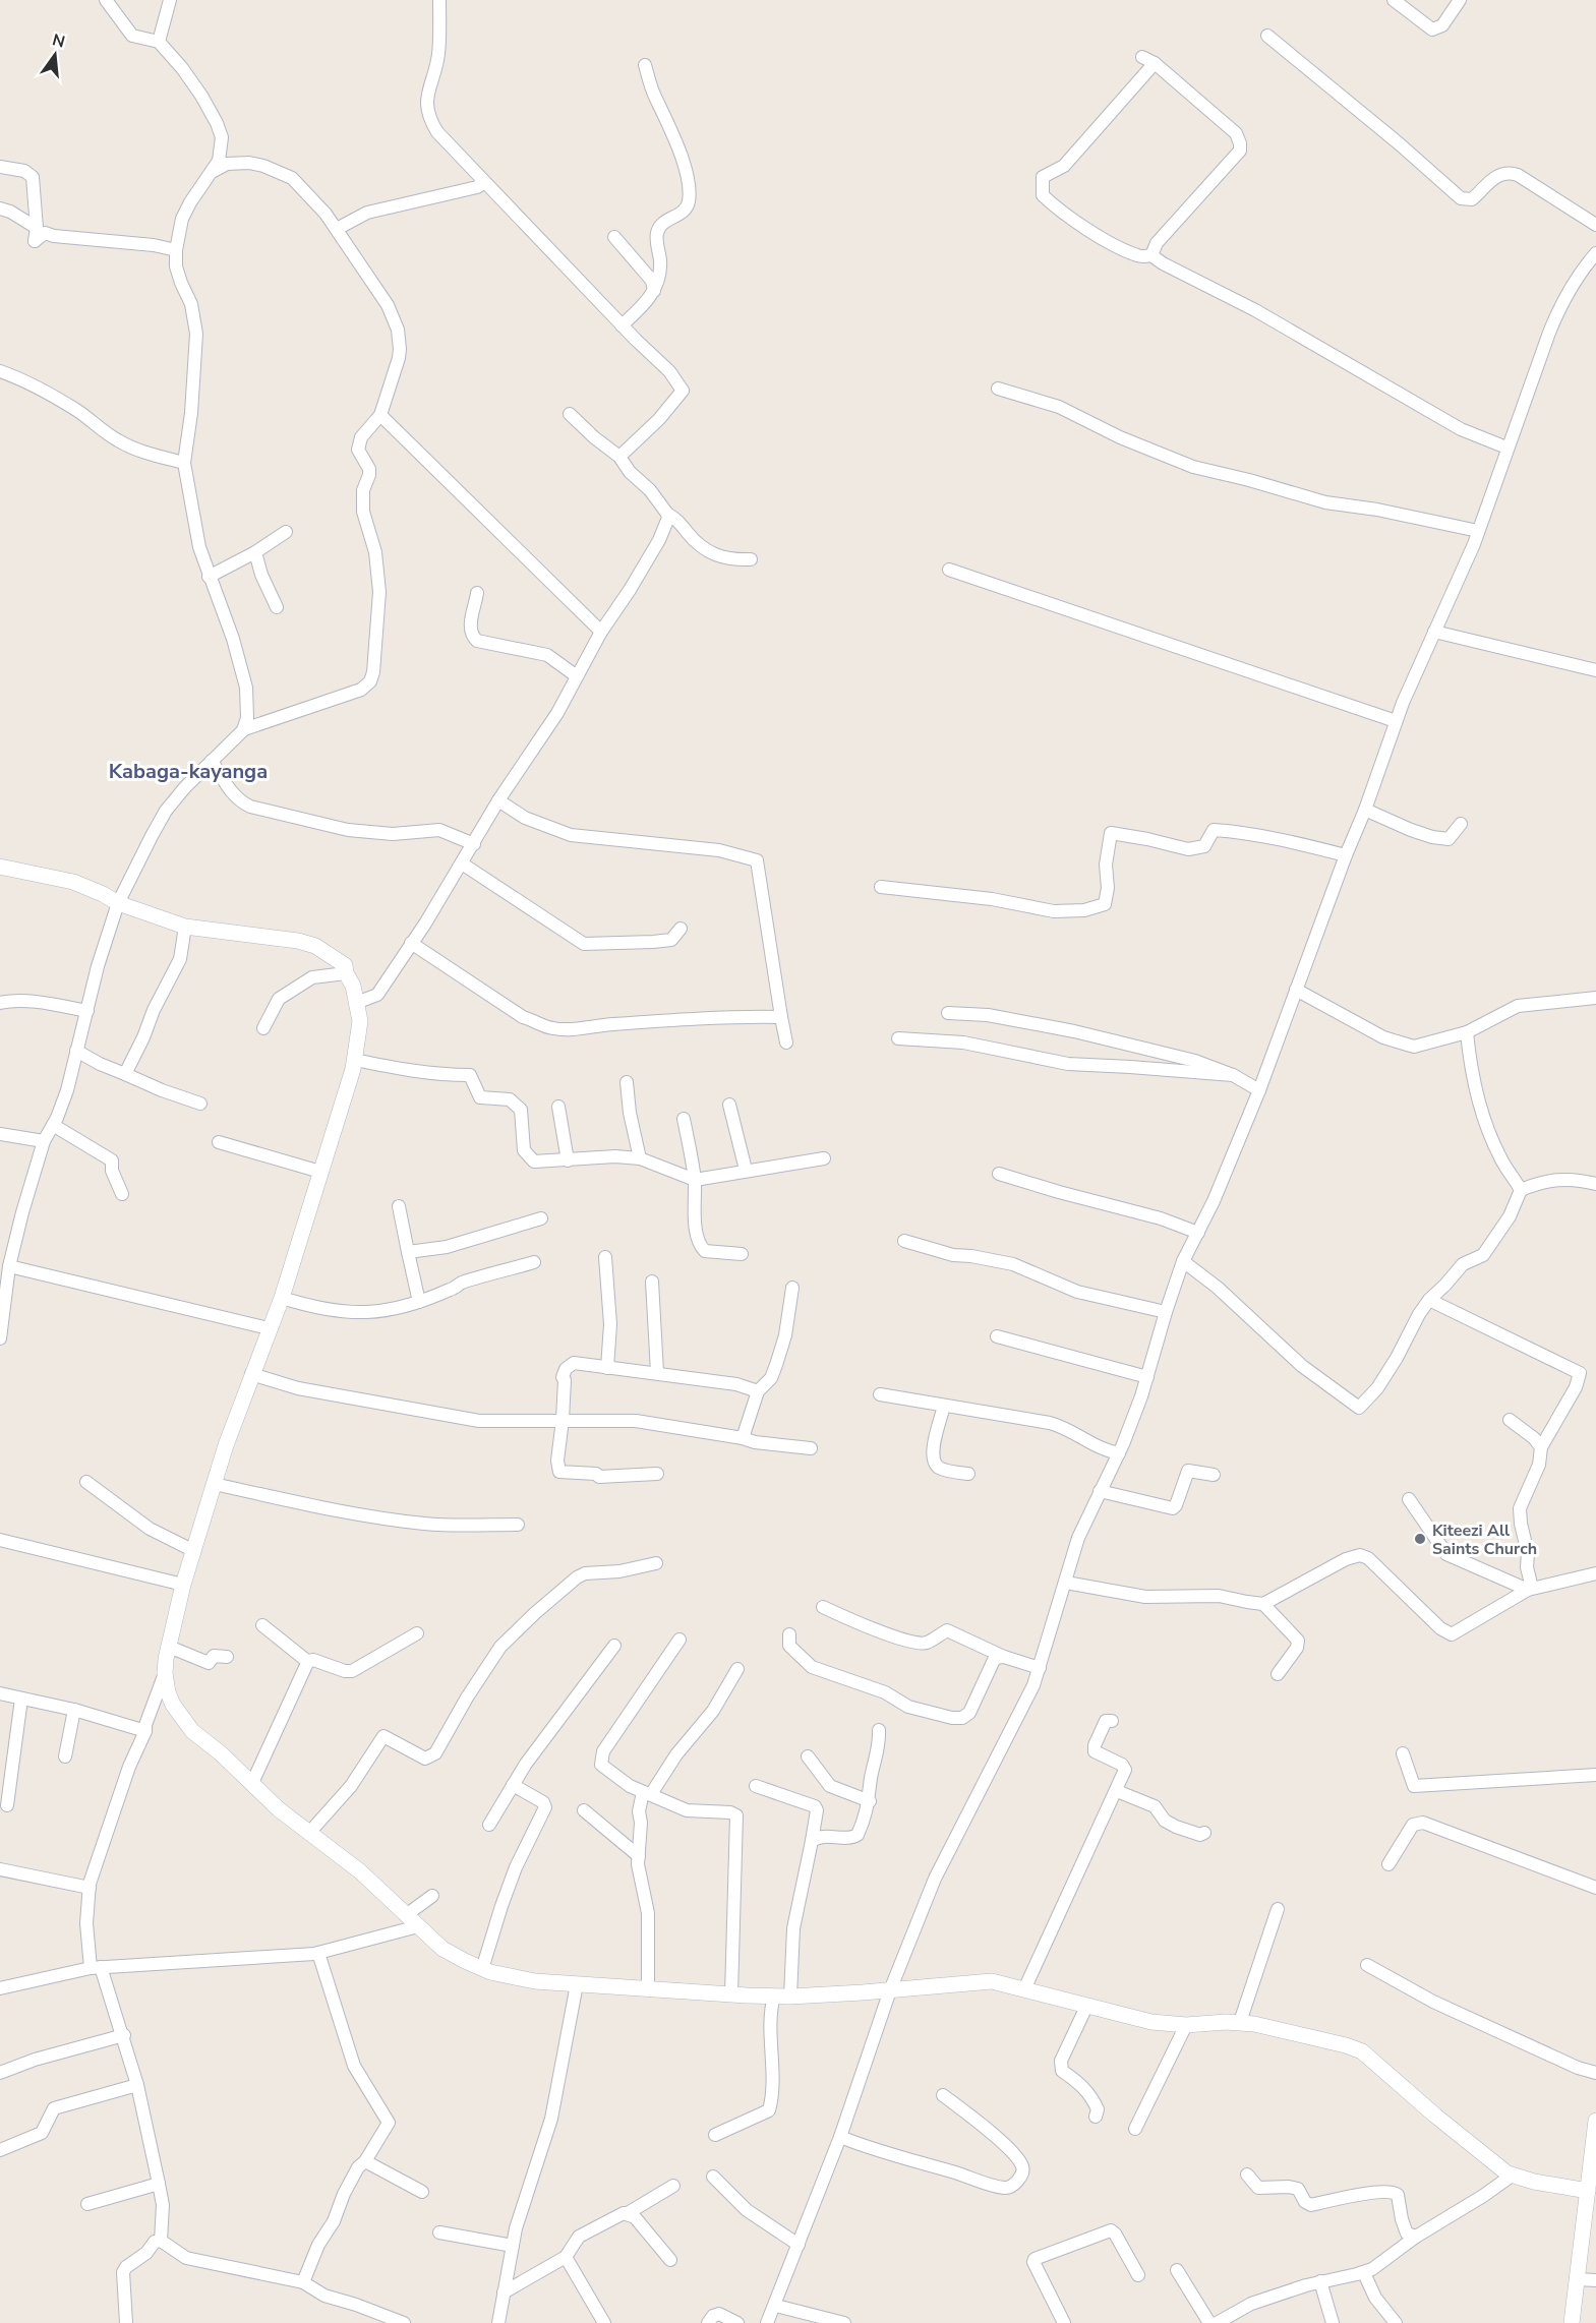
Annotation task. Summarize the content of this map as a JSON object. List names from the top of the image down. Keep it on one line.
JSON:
{"districts":["Kabaga-kayanga"],"places":["Kiteezi All Saints Church"],"north":"top"}
